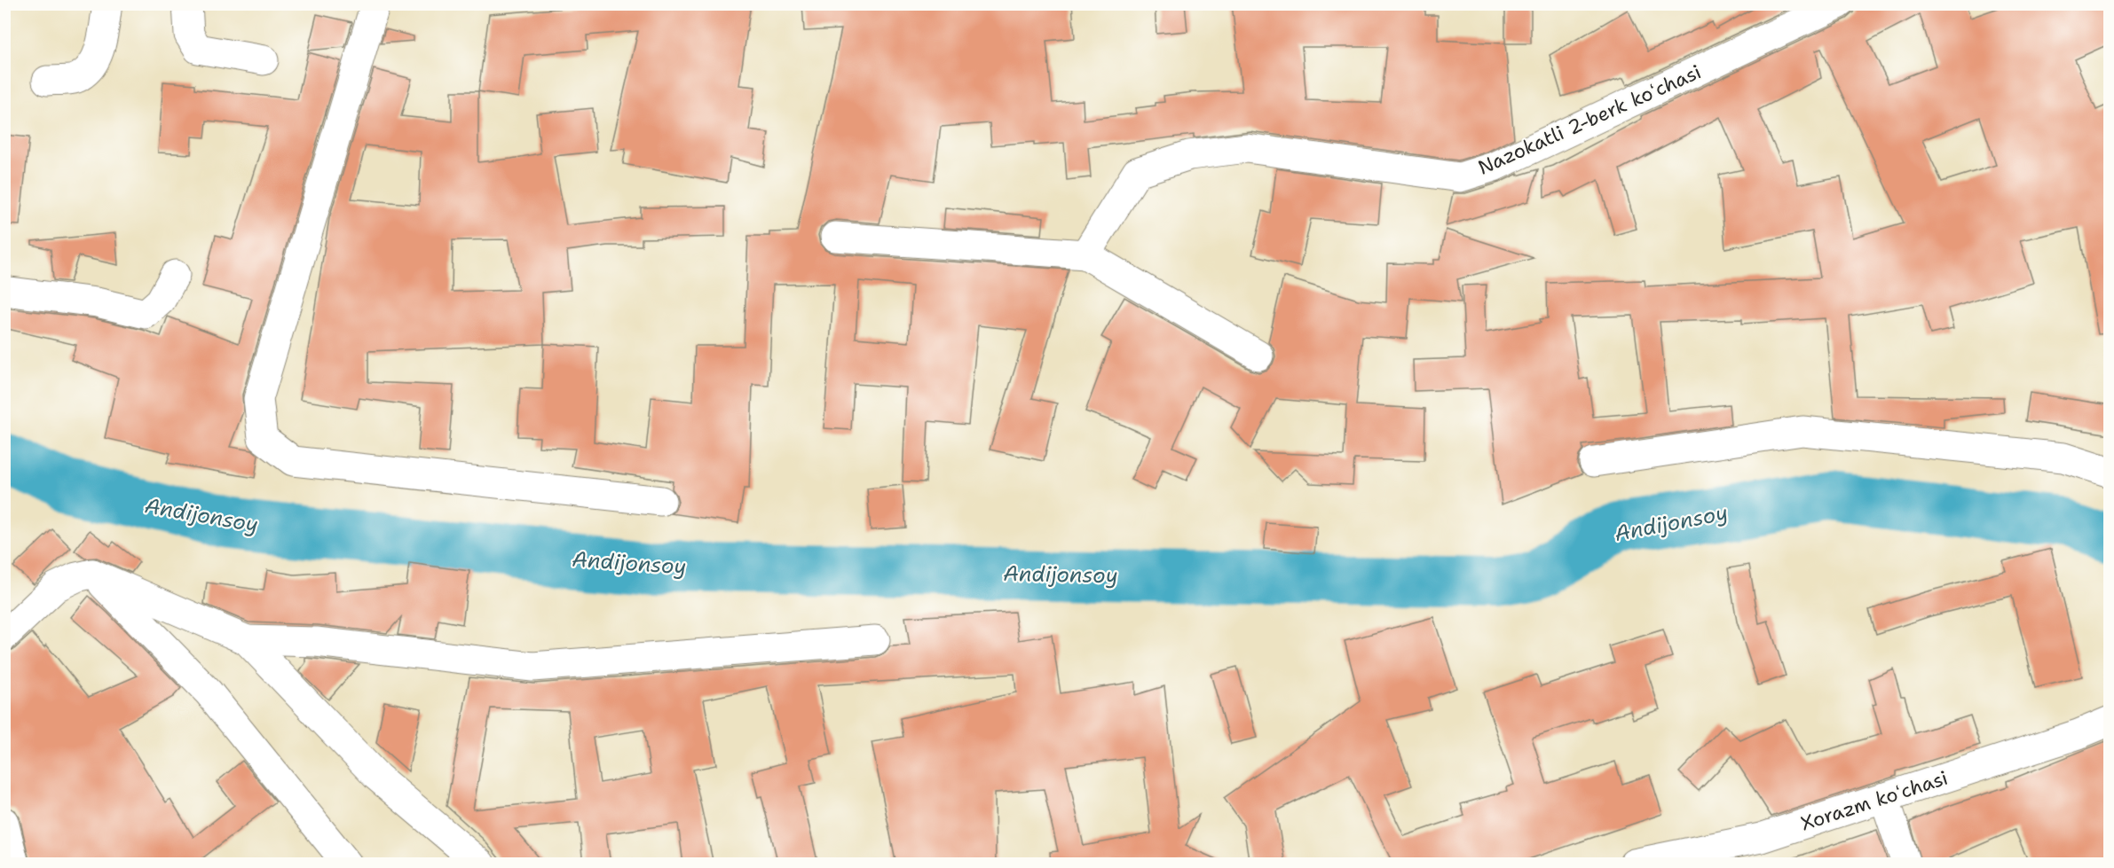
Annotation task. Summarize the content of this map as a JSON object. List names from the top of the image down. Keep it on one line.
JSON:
{"streets":{"street":["Nazokatli 2-berk koʻchasi","Xorazm koʻchasi"]},"water":["Andijonsoy"]}
